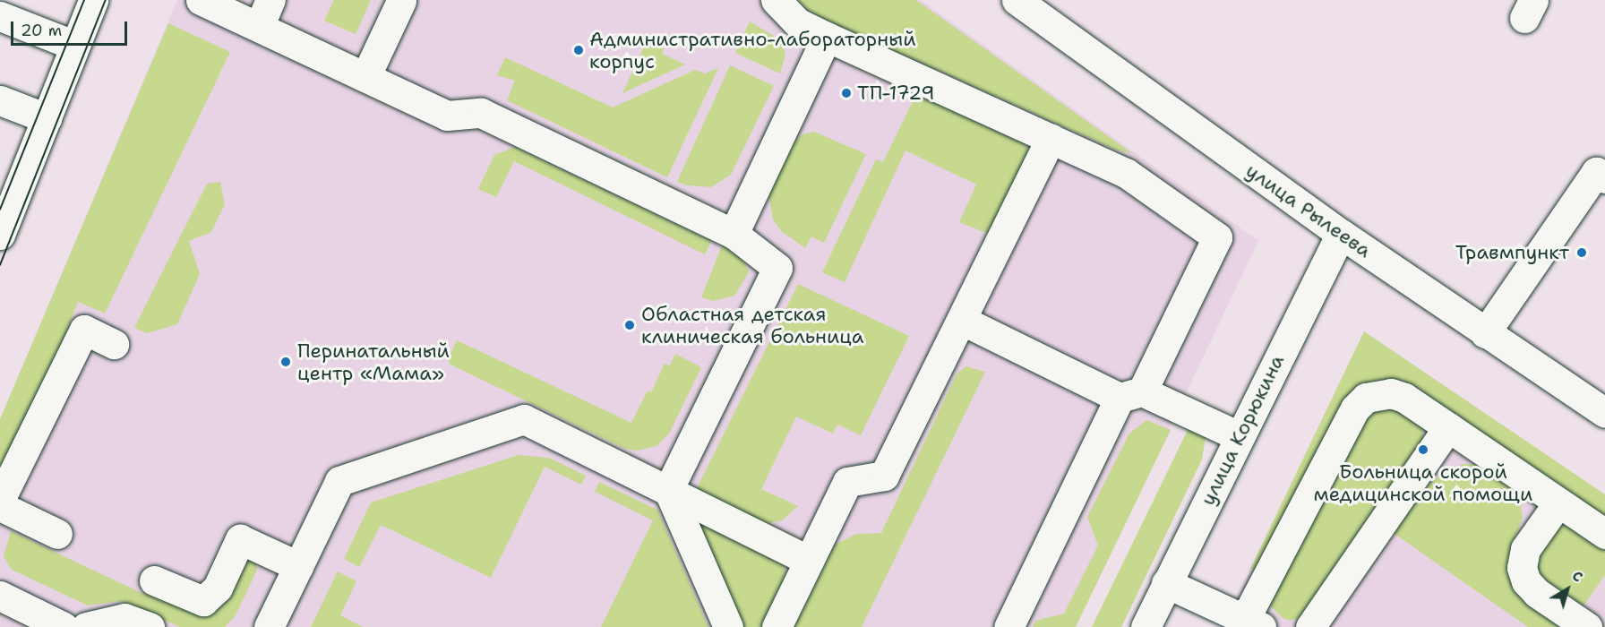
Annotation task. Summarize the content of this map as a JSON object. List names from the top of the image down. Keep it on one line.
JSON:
{"streets":{"street":["улица Рылеева","улица Корюкина"]},"crossings":[["улица Рылеева","улица Корюкина"]],"places":["Административно-лабораторный корпус","ТП-1729","Травмпункт","Областная детская клиническая больница","Перинатальный центр «Мама»","Больница скорой медицинской помощи"],"scale_bar":"20 m","north":"top right"}
